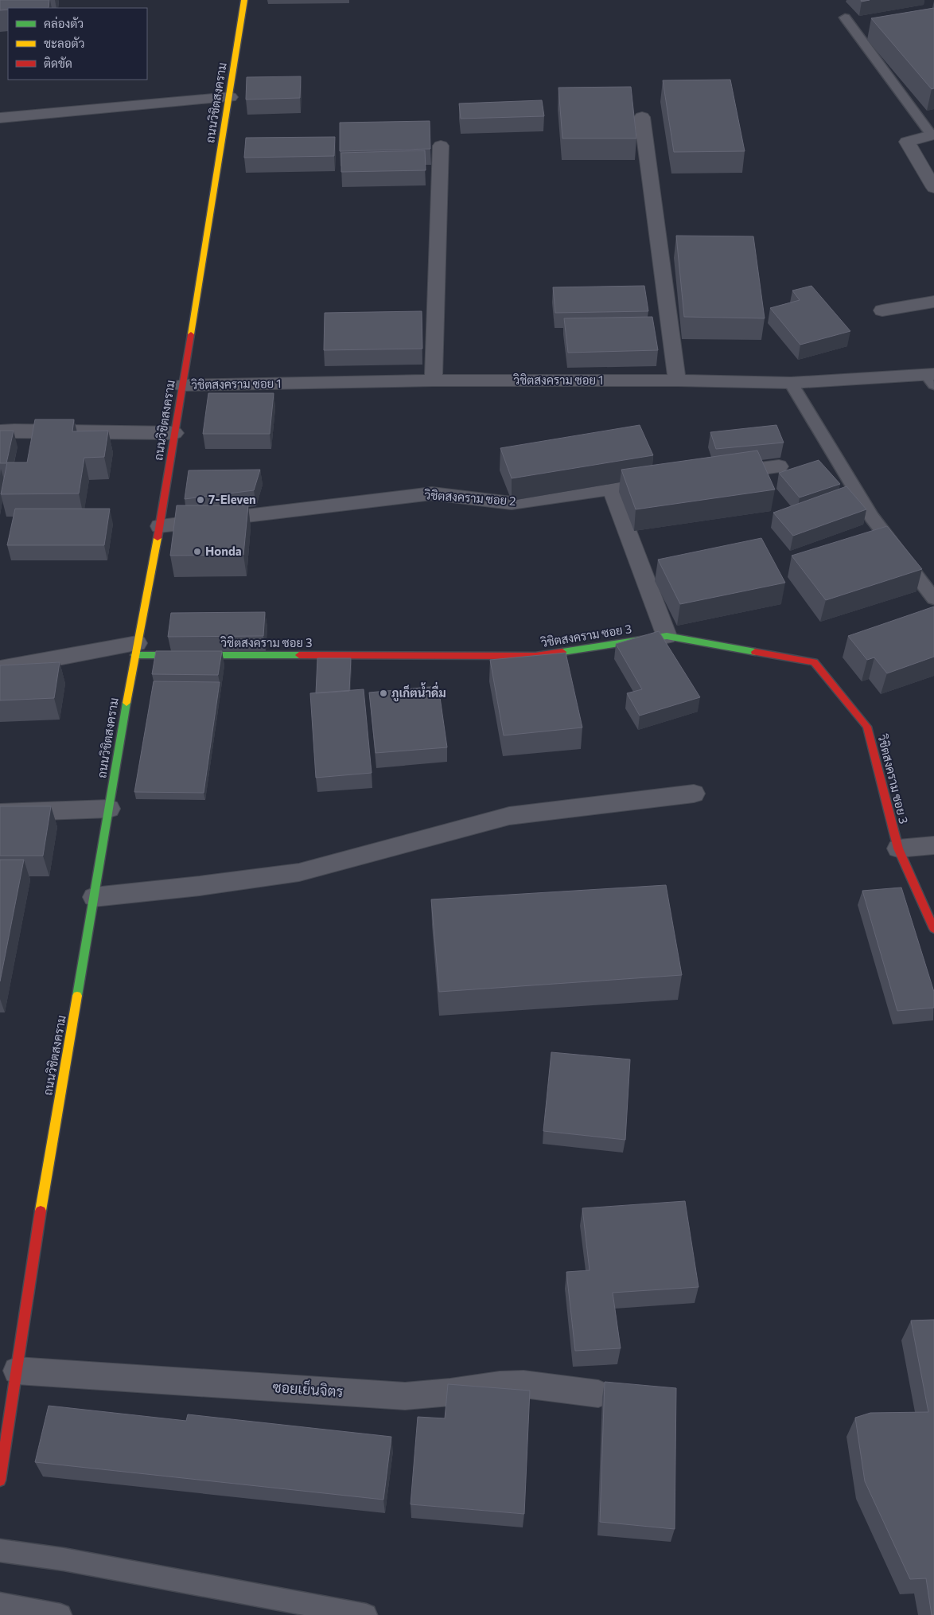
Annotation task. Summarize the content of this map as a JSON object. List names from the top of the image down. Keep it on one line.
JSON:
{"streets":{"street":["ถนนวิชิตสงคราม","วิชิตสงคราม ซอย 1","วิชิตสงคราม ซอย 2","วิชิตสงคราม ซอย 3","ซอยเย็นจิตร"]},"crossings":[["ถนนวิชิตสงคราม","วิชิตสงคราม ซอย 1"],["ถนนวิชิตสงคราม","วิชิตสงคราม ซอย 2"],["ถนนวิชิตสงคราม","วิชิตสงคราม ซอย 3"],["ถนนวิชิตสงคราม","ซอยเย็นจิตร"]],"places":["7-Eleven","Honda","ภูเก็ตน้ำดื่ม"],"legend":["คล่องตัว","ชะลอตัว","ติดขัด"]}
